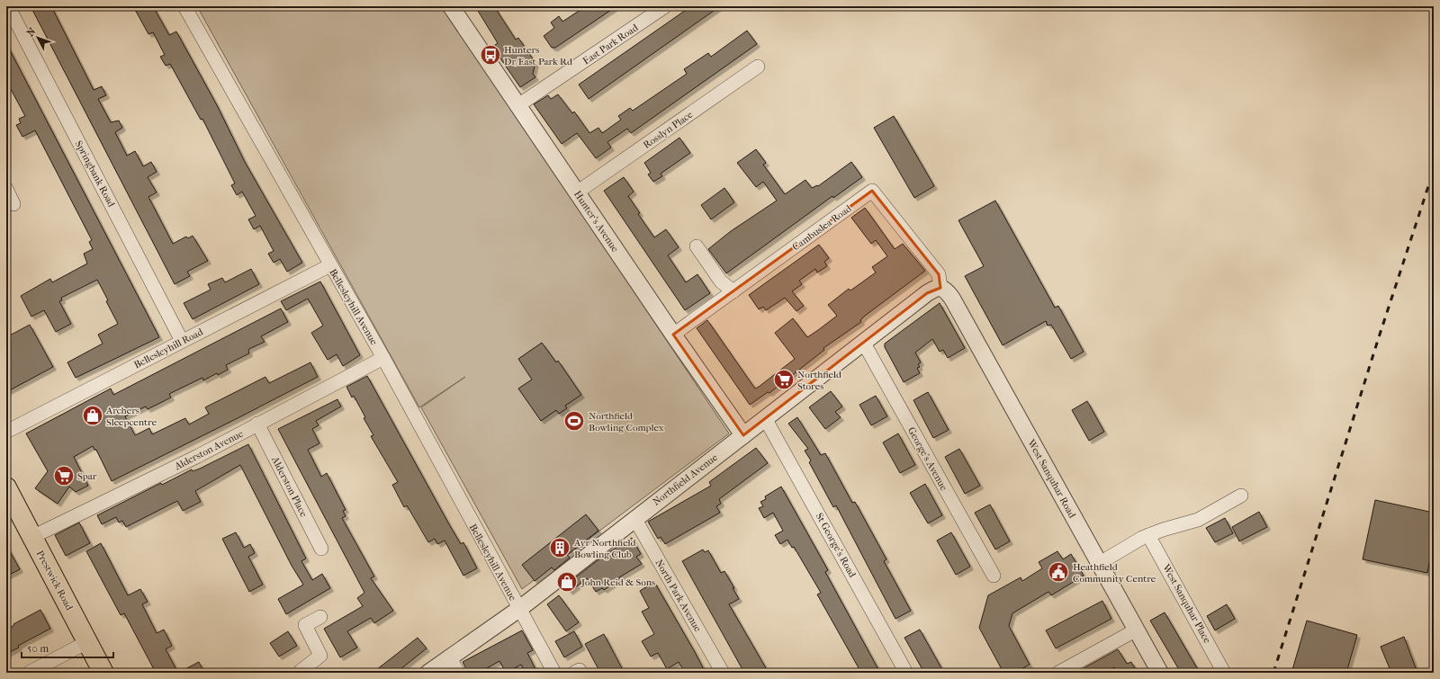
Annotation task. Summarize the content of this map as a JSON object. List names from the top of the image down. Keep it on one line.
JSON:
{"streets":{"main road":["Prestwick Road"],"street":["East Park Road","Rosslyn Place","Springbank Road","Hunter's Avenue","Cambuslea Road","Bellesleyhill Avenue","Bellesleyhill Road","Alderston Avenue","George's Avenue","West Sanquhar Road","Northfield Avenue","Alderston Place","St George's Road","North Park Avenue","West Sanquhar Place"]},"crossings":[["East Park Road","Hunter's Avenue"],["Rosslyn Place","Hunter's Avenue"],["Springbank Road","Bellesleyhill Road"],["Hunter's Avenue","Cambuslea Road"],["Hunter's Avenue","Northfield Avenue"],["Cambuslea Road","West Sanquhar Road"],["Cambuslea Road","Northfield Avenue"],["Bellesleyhill Avenue","Bellesleyhill Road"],["Bellesleyhill Avenue","Alderston Avenue"],["Bellesleyhill Avenue","Northfield Avenue"],["Alderston Avenue","Alderston Place"],["Alderston Avenue","Prestwick Road"],["George's Avenue","Northfield Avenue"],["West Sanquhar Road","Northfield Avenue"],["Northfield Avenue","St George's Road"],["Northfield Avenue","North Park Avenue"]],"places":{"bus stop":["Hunters Dr/East Park Rd"],"supermarket":["Northfield Stores","Spar"],"shop":["Archers Sleepcentre","John Reid & Sons"],"sports":["Northfield Bowling Complex"],"building":["Ayr Northfield Bowling Club"],"public building":["Heathfield Community Centre"]},"scale_bar":"50 m","north":"top left"}
